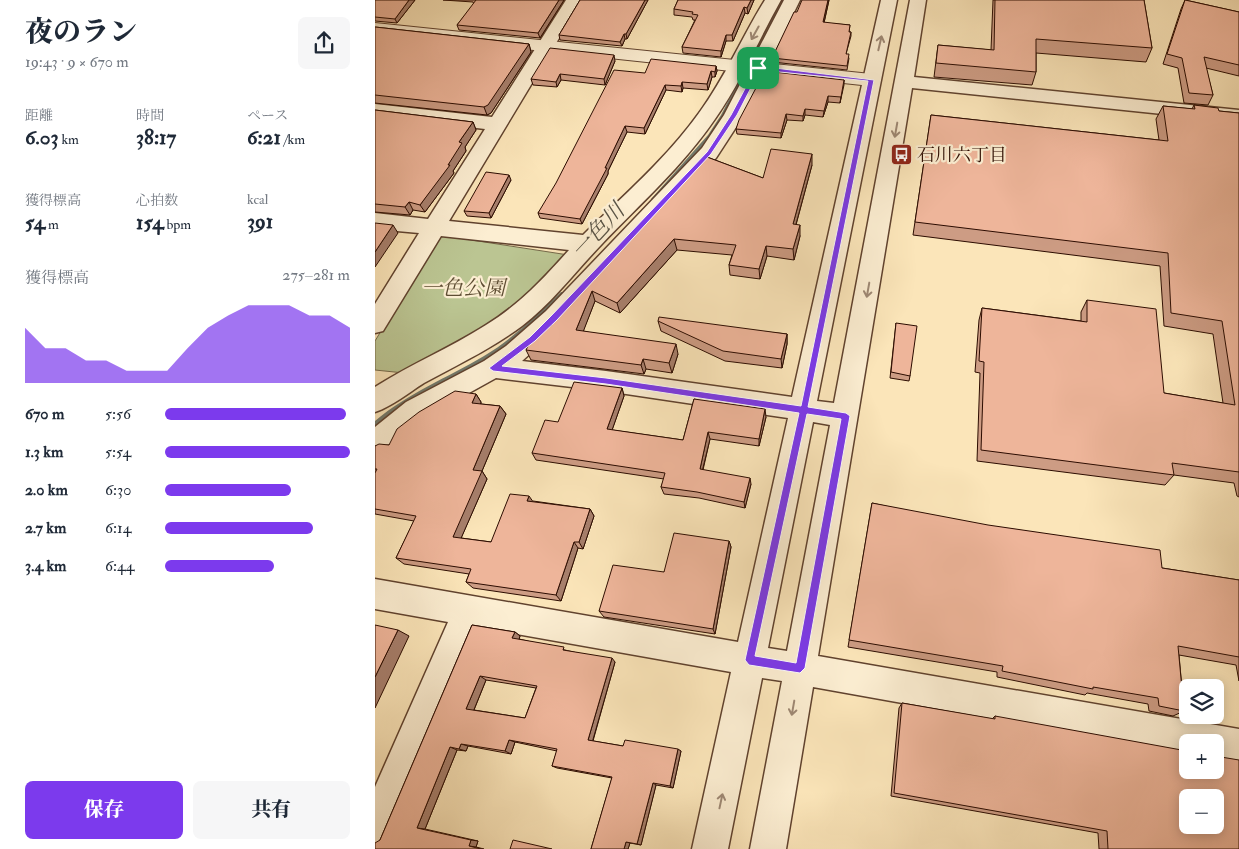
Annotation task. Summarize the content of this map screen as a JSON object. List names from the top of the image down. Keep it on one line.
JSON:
{"water":["一色川"],"parks":["一色公園"],"places":{"bus stop":["石川六丁目"]},"page":{"heading":["夜のラン","19:43 · 9 × 670 m"],"stats":[["距離","6.03 km"],["時間","38:17"],["ペース","6:21 /km"],["獲得標高","54 m"],["心拍数","154 bpm"],["kcal","391"]],"chart":["獲得標高","275–281 m"],"list":[{"name":"670 m","note":"5:56"},{"name":"1.3 km","note":"5:54"},{"name":"2.0 km","note":"6:30"},{"name":"2.7 km","note":"6:14"},{"name":"3.4 km","note":"6:44"}],"map_buttons":["+","−"],"buttons":["保存","共有"]}}
